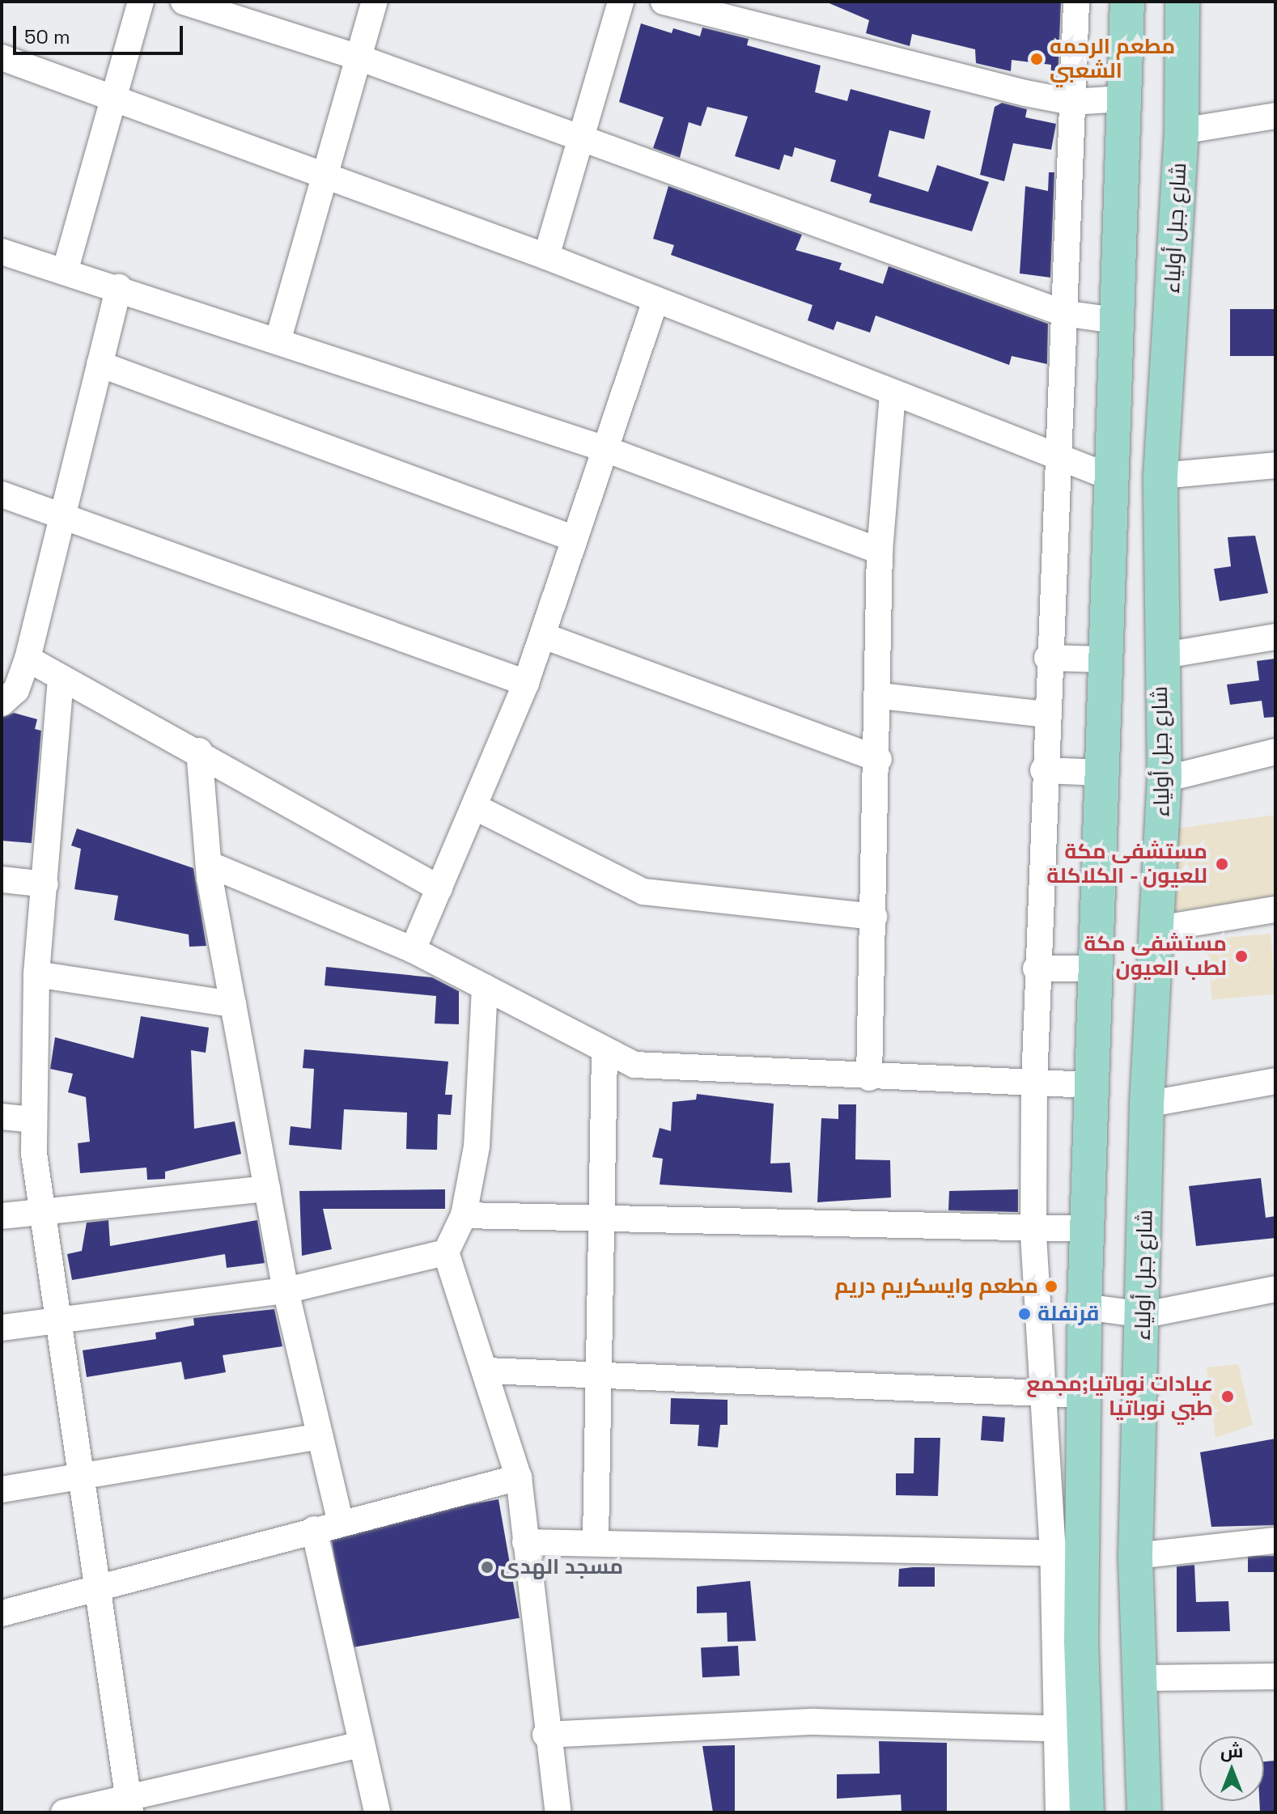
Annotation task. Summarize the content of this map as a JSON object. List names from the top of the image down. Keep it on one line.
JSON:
{"streets":{"main road":["شارع جبل أولياء"]},"places":["مطعم الرحمه الشعبي","مستشفى مكة للعيون - الكلاكلة","مستشفى مكة لطب العيون","مطعم وايسكريم دريم","قرنفلة","عيادات نوباتيا;مجمع طبي نوباتيا","مسجد الهدى"],"scale_bar":"50 m","north":"top"}
